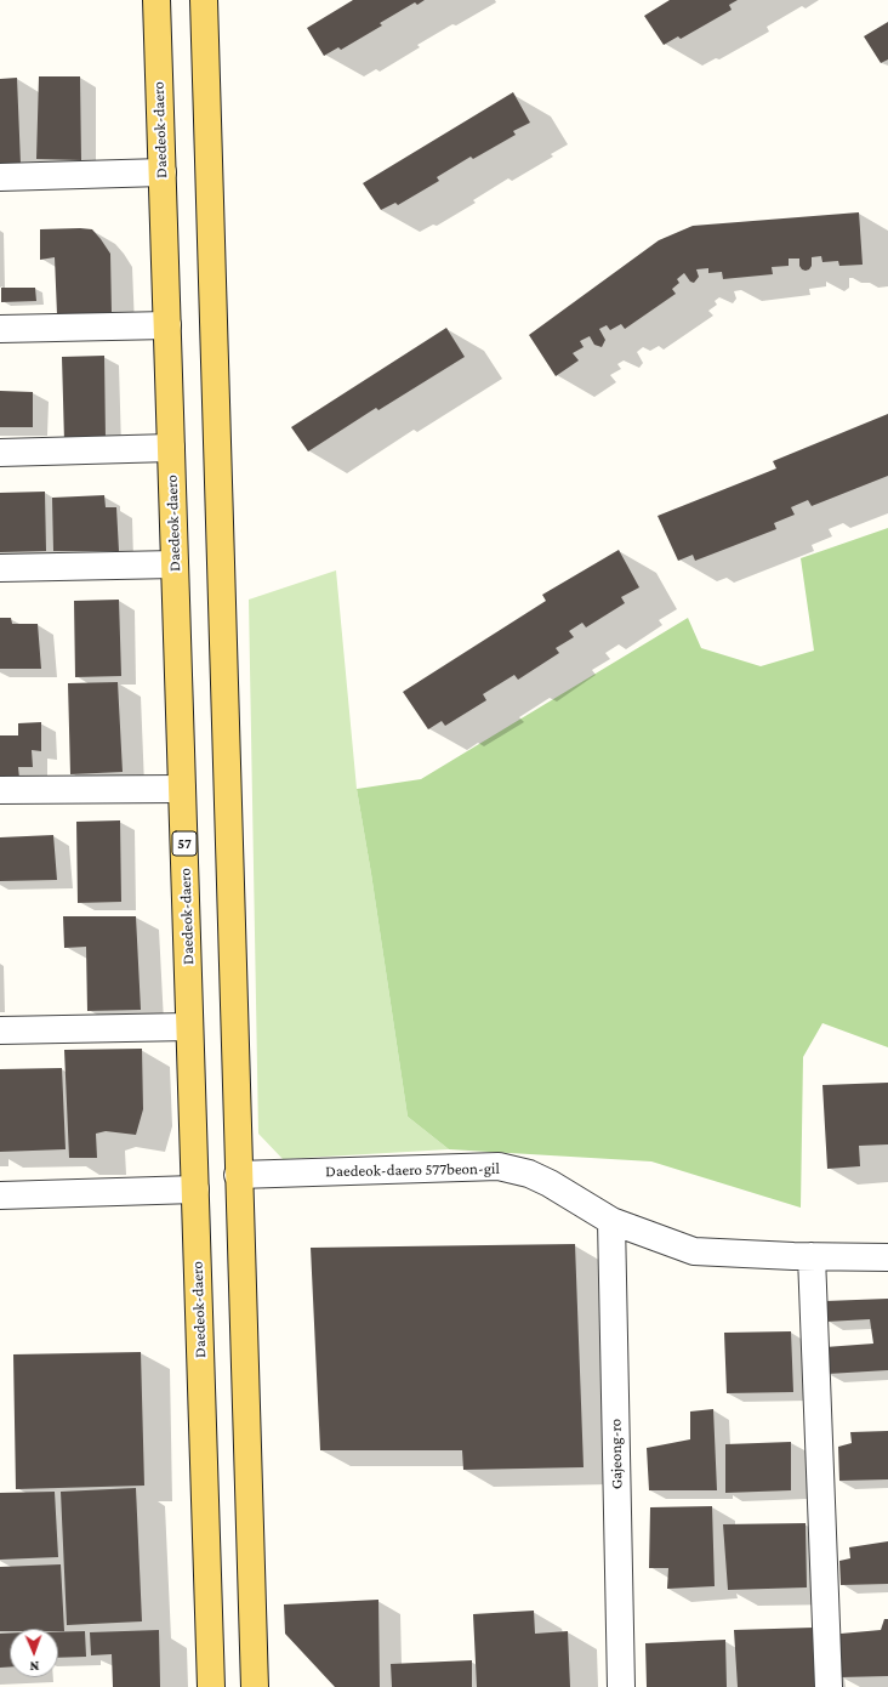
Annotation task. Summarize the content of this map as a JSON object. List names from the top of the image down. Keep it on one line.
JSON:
{"streets":{"main road":["Daedeok-daero","57"],"street":["Daedeok-daero 577beon-gil","Gajeong-ro"]},"crossings":[["Daedeok-daero 577beon-gil","Gajeong-ro"]],"north":"bottom"}
